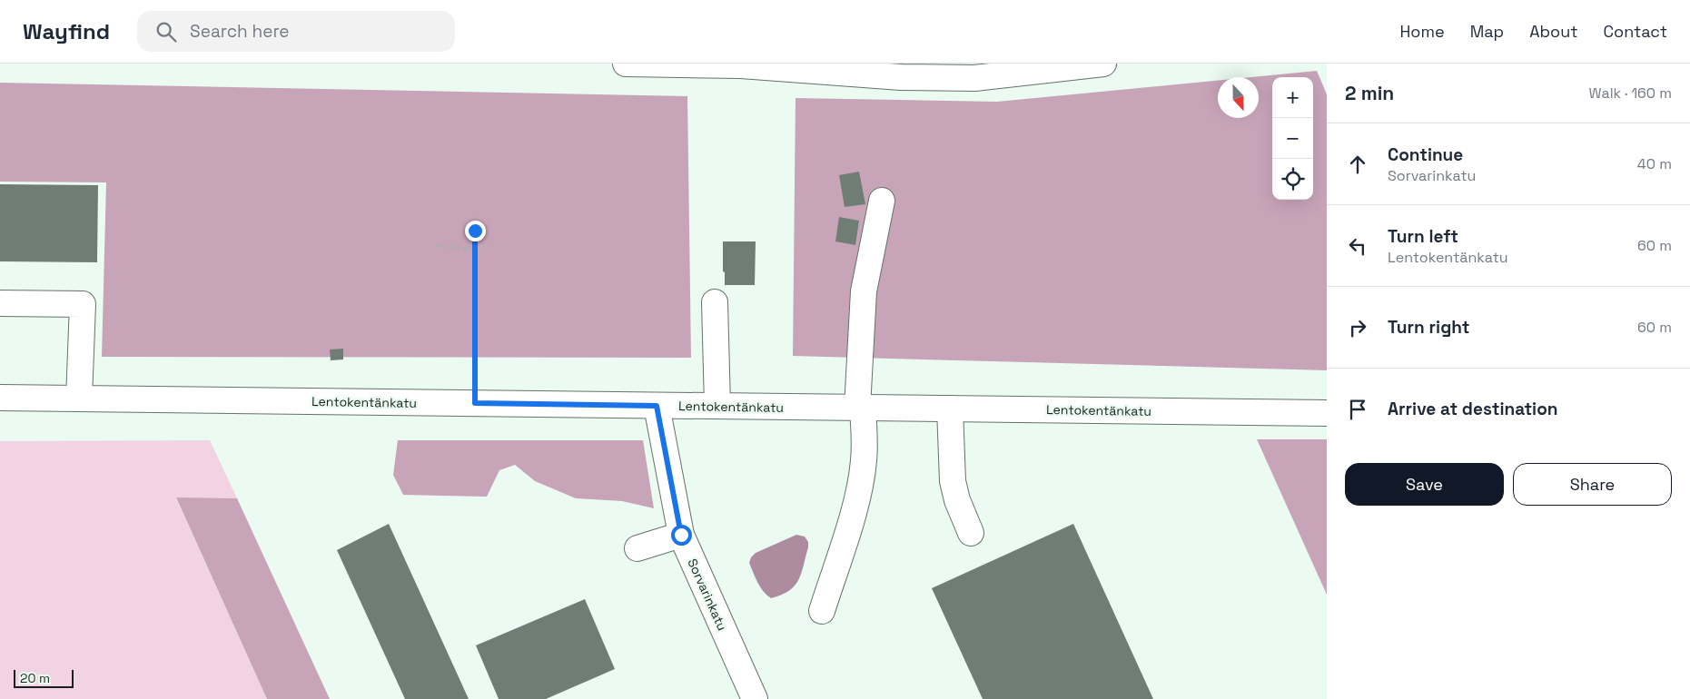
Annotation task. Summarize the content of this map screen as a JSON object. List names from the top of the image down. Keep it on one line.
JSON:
{"streets":{"street":["Lentokentänkatu","Sorvarinkatu"]},"crossings":[["Lentokentänkatu","Sorvarinkatu"]],"scale_bar":"20 m","north":"bottom","page":{"header":"Wayfind","search":"Search here","nav":["Home","Map","About","Contact"],"heading":["2 min","Walk · 160 m"],"map_buttons":["+","−"],"list":[["Continue","Sorvarinkatu","40 m"],["Turn left","Lentokentänkatu","60 m"],["Turn right","60 m"],"Arrive at destination"],"buttons":["Save","Share"],"scale":"20 m"}}
